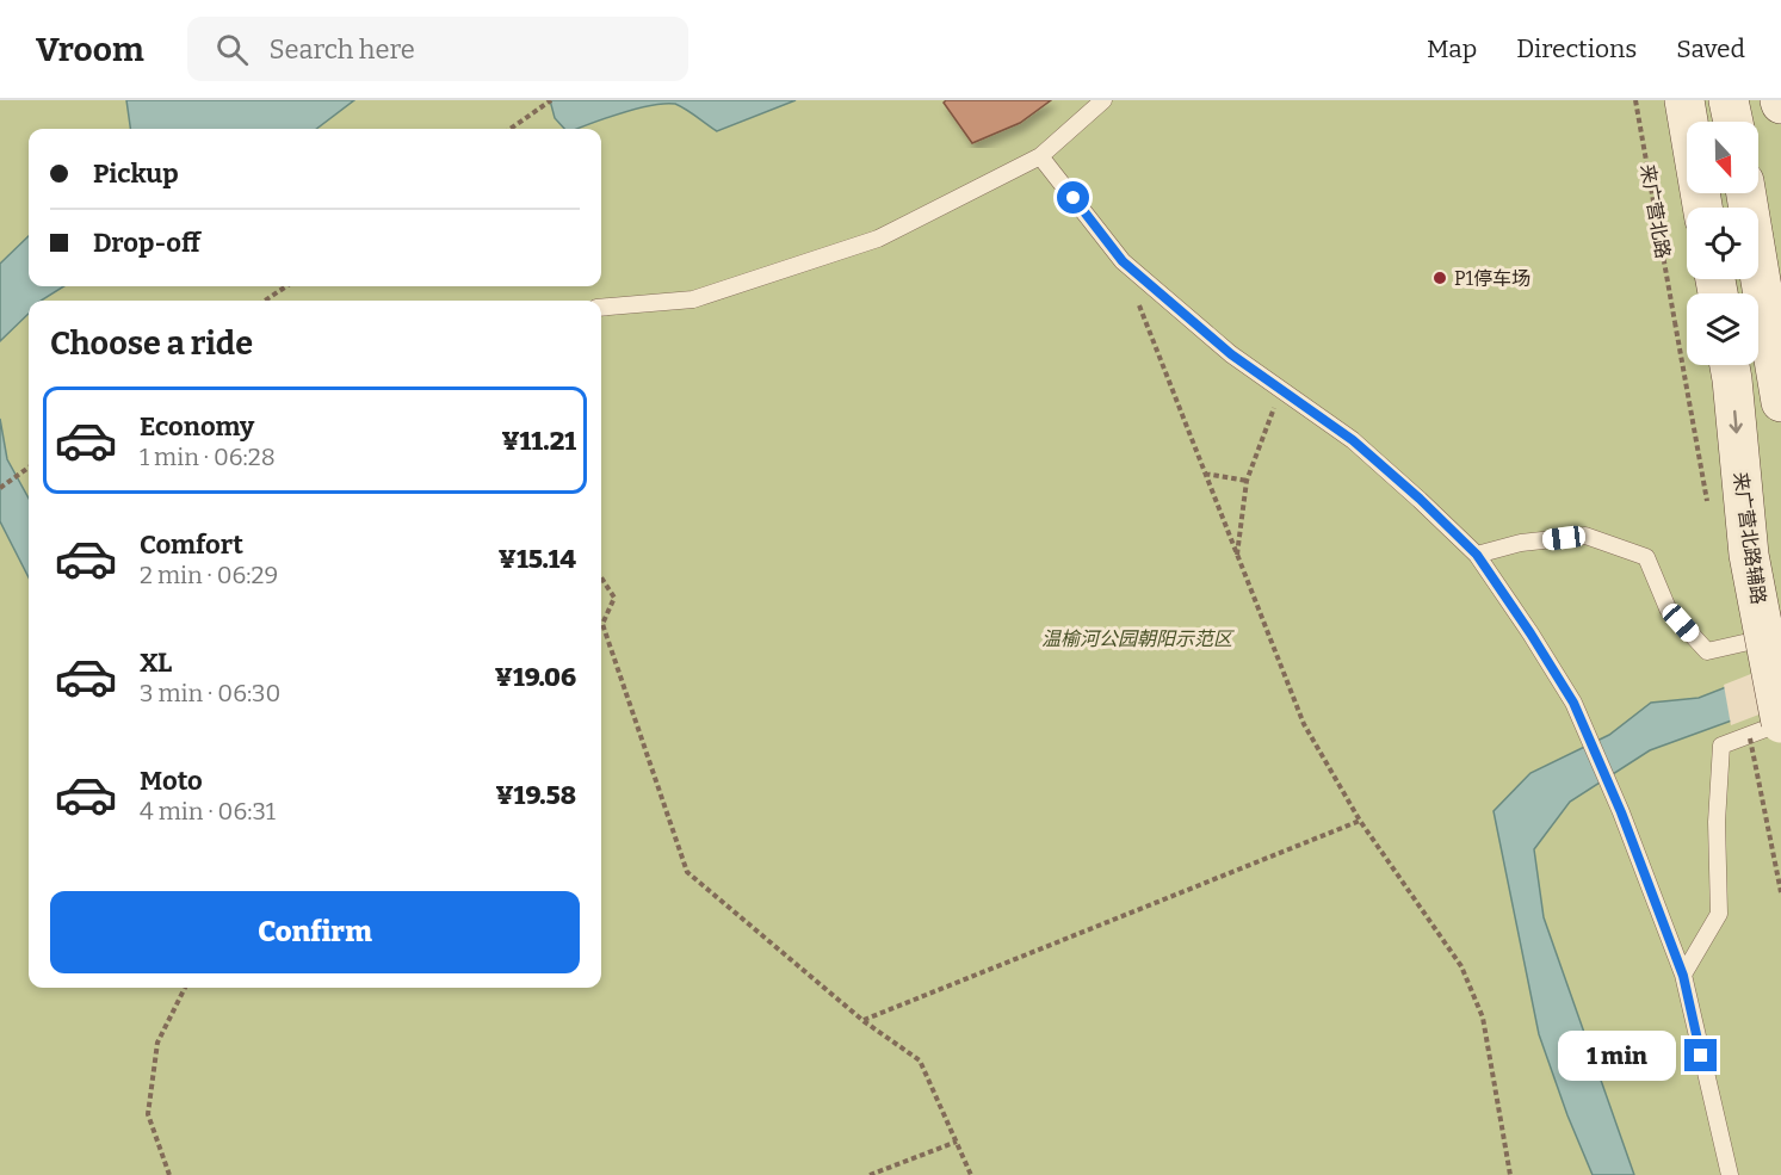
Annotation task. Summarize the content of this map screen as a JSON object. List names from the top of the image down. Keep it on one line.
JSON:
{"streets":{"main road":["来广营北路辅路"],"path":["来广营北路"]},"one_way":["来广营北路辅路"],"parks":["温榆河公园朝阳示范区"],"places":["P1停车场"],"north":"bottom","page":{"header":"Vroom","search":"Search here","nav":["Map","Directions","Saved"],"banner":["Pickup","Drop-off"],"heading":"Choose a ride","list":[{"name":"Economy","note":"1 min · 06:28","value":"¥11.21"},{"name":"Comfort","note":"2 min · 06:29","value":"¥15.14"},{"name":"XL","note":"3 min · 06:30","value":"¥19.06"},{"name":"Moto","note":"4 min · 06:31","value":"¥19.58"}],"buttons":"Confirm","bubble":"1 min"}}
